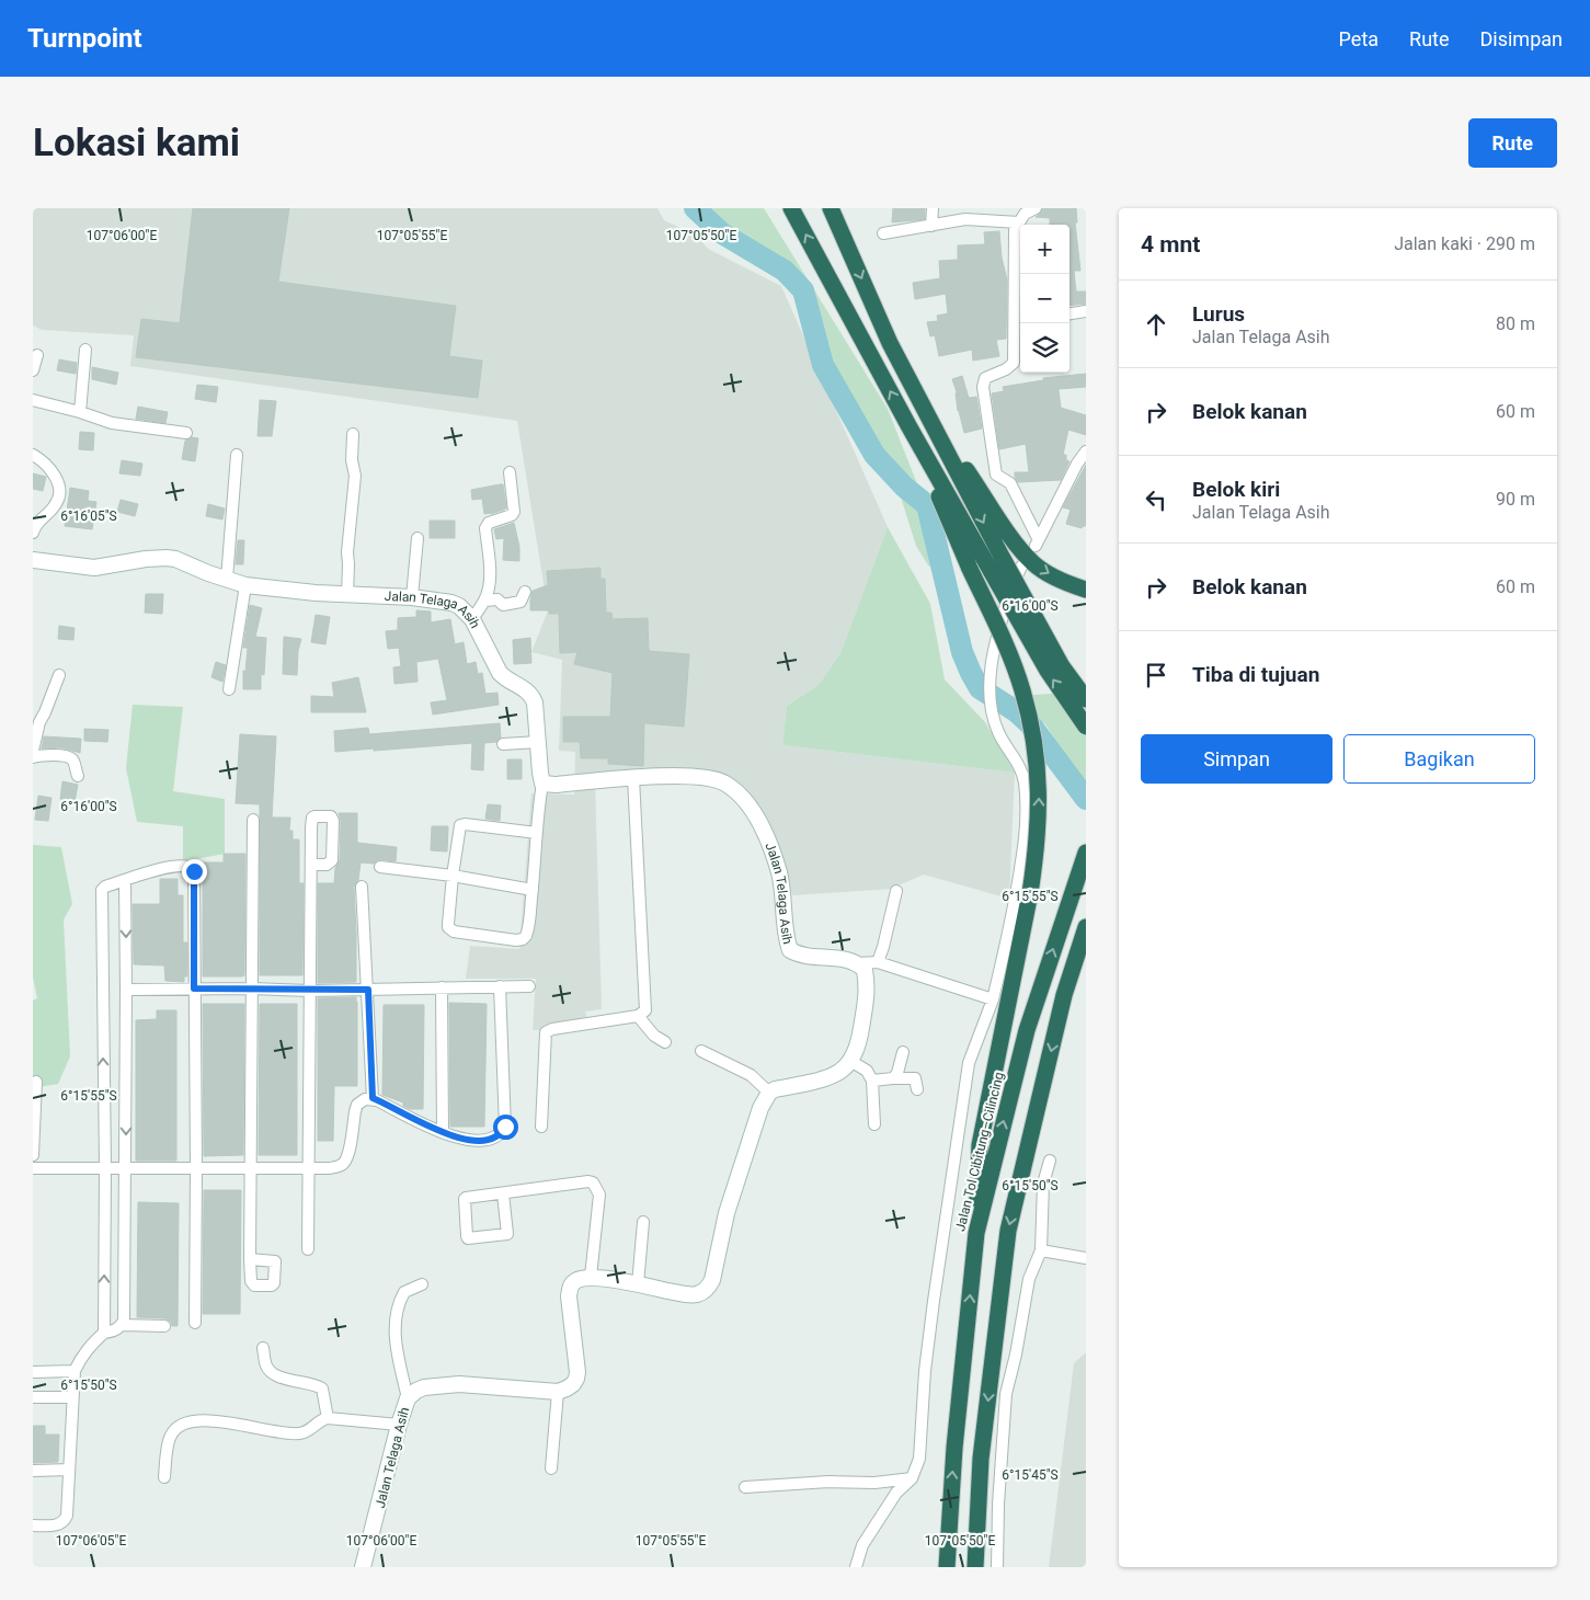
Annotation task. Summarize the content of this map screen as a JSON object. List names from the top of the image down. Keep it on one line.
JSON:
{"streets":{"highway":["Jalan Tol Cibitung–Cilincing"],"street":["Jalan Telaga Asih"]},"page":{"header":"Turnpoint","nav":["Peta","Rute","Disimpan"],"buttons":["Rute",["Simpan","Bagikan"]],"title":"Lokasi kami","heading":["4 mnt","Jalan kaki · 290 m"],"map_buttons":["+","−"],"list":[["Lurus","Jalan Telaga Asih","80 m"],["Belok kanan","60 m"],["Belok kiri","Jalan Telaga Asih","90 m"],["Belok kanan","60 m"],"Tiba di tujuan"]},"coordinates":["107°06'00\"E","107°05'55\"E","107°05'50\"E","6°16'05\"S","6°16'00\"S","6°15'55\"S","6°15'50\"S","6°15'45\"S","107°06'05\"E"]}
